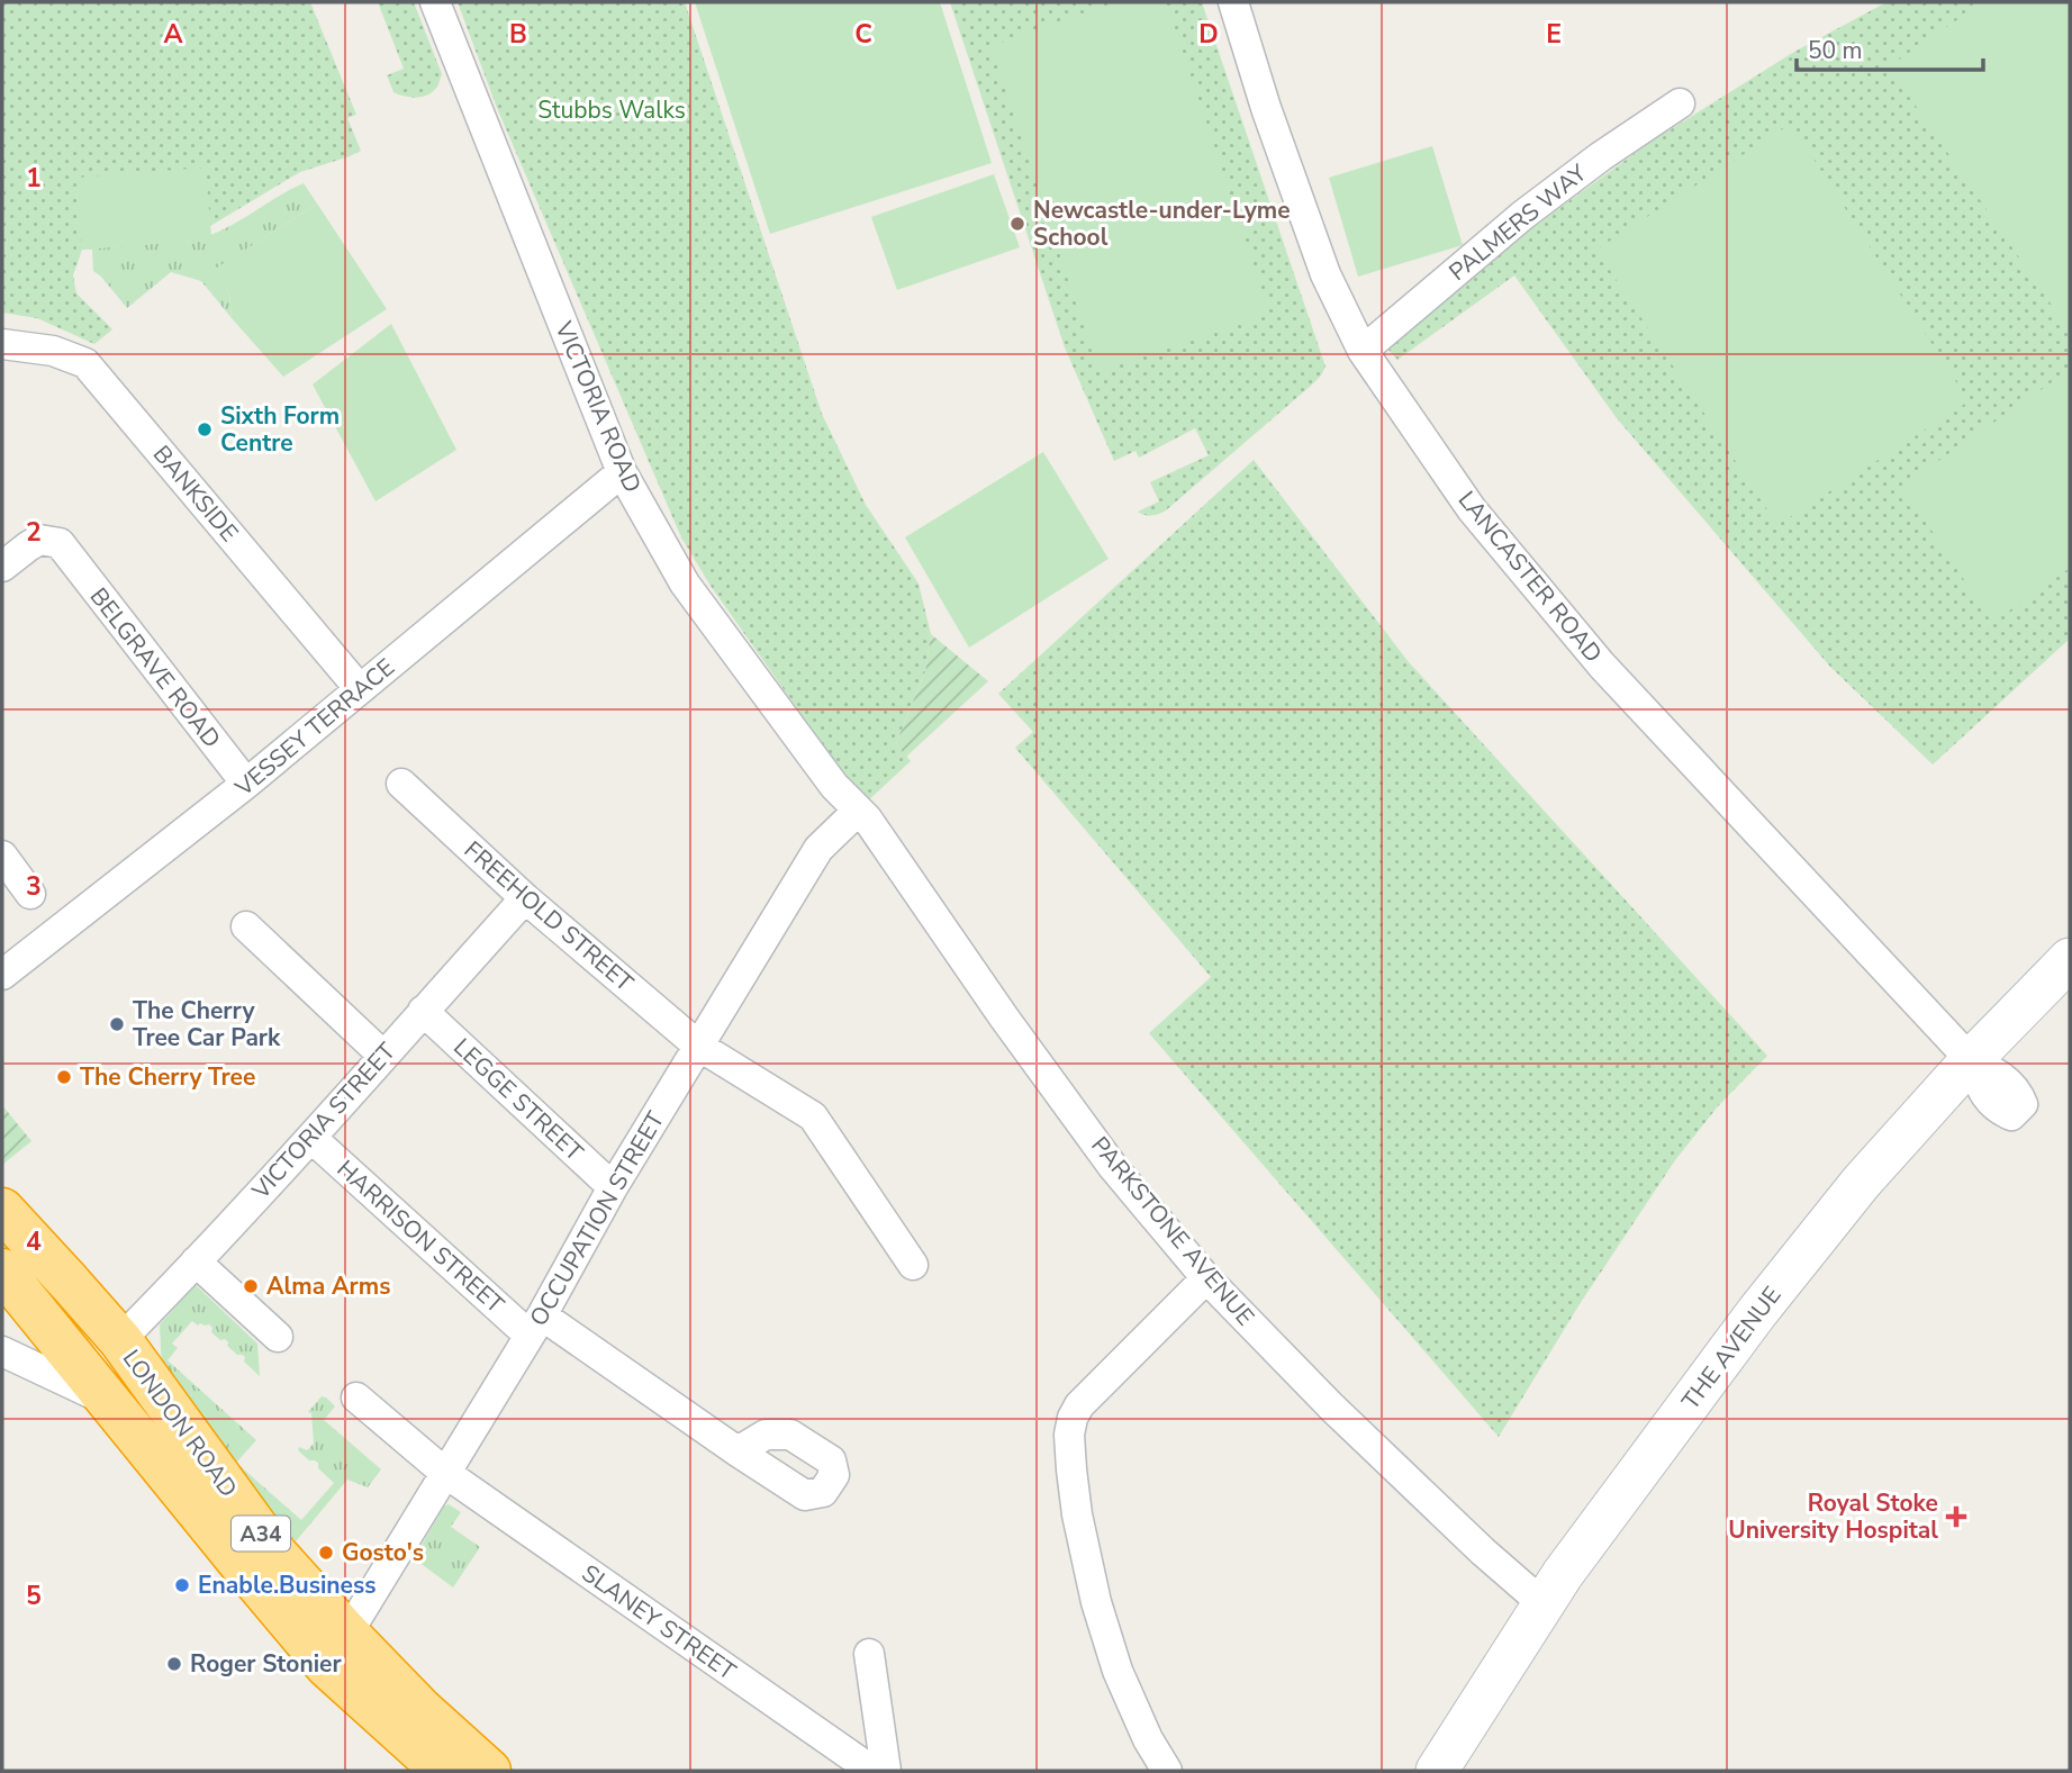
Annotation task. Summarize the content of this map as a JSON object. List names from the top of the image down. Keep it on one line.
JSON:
{"streets":{"highway":["LONDON ROAD","A34"],"street":["PALMERS WAY","VICTORIA ROAD","BANKSIDE","LANCASTER ROAD","BELGRAVE ROAD","VESSEY TERRACE","FREEHOLD STREET","LEGGE STREET","VICTORIA STREET","OCCUPATION STREET","PARKSTONE AVENUE","HARRISON STREET","THE AVENUE","SLANEY STREET"]},"crossings":[["PALMERS WAY","LANCASTER ROAD"],["VICTORIA ROAD","VESSEY TERRACE"],["VICTORIA ROAD","OCCUPATION STREET"],["VICTORIA ROAD","PARKSTONE AVENUE"],["BANKSIDE","VESSEY TERRACE"],["LANCASTER ROAD","THE AVENUE"],["BELGRAVE ROAD","VESSEY TERRACE"],["FREEHOLD STREET","VICTORIA STREET"],["FREEHOLD STREET","OCCUPATION STREET"],["LEGGE STREET","VICTORIA STREET"],["LEGGE STREET","OCCUPATION STREET"],["VICTORIA STREET","HARRISON STREET"],["VICTORIA STREET","LONDON ROAD"],["OCCUPATION STREET","PARKSTONE AVENUE"],["OCCUPATION STREET","HARRISON STREET"],["OCCUPATION STREET","LONDON ROAD"],["OCCUPATION STREET","SLANEY STREET"],["PARKSTONE AVENUE","THE AVENUE"]],"parks":["Stubbs Walks"],"places":{"other":["Newcastle-under-Lyme School","Sixth Form Centre","The Cherry Tree Car Park","The Cherry Tree","Alma Arms","Gosto's","Enable.Business","Roger Stonier"],"health":["Royal Stoke University Hospital"]},"scale_bar":"50 m","grid":{"columns":["A","B","C","D","E"],"rows":["1","2","3","4","5"]}}
